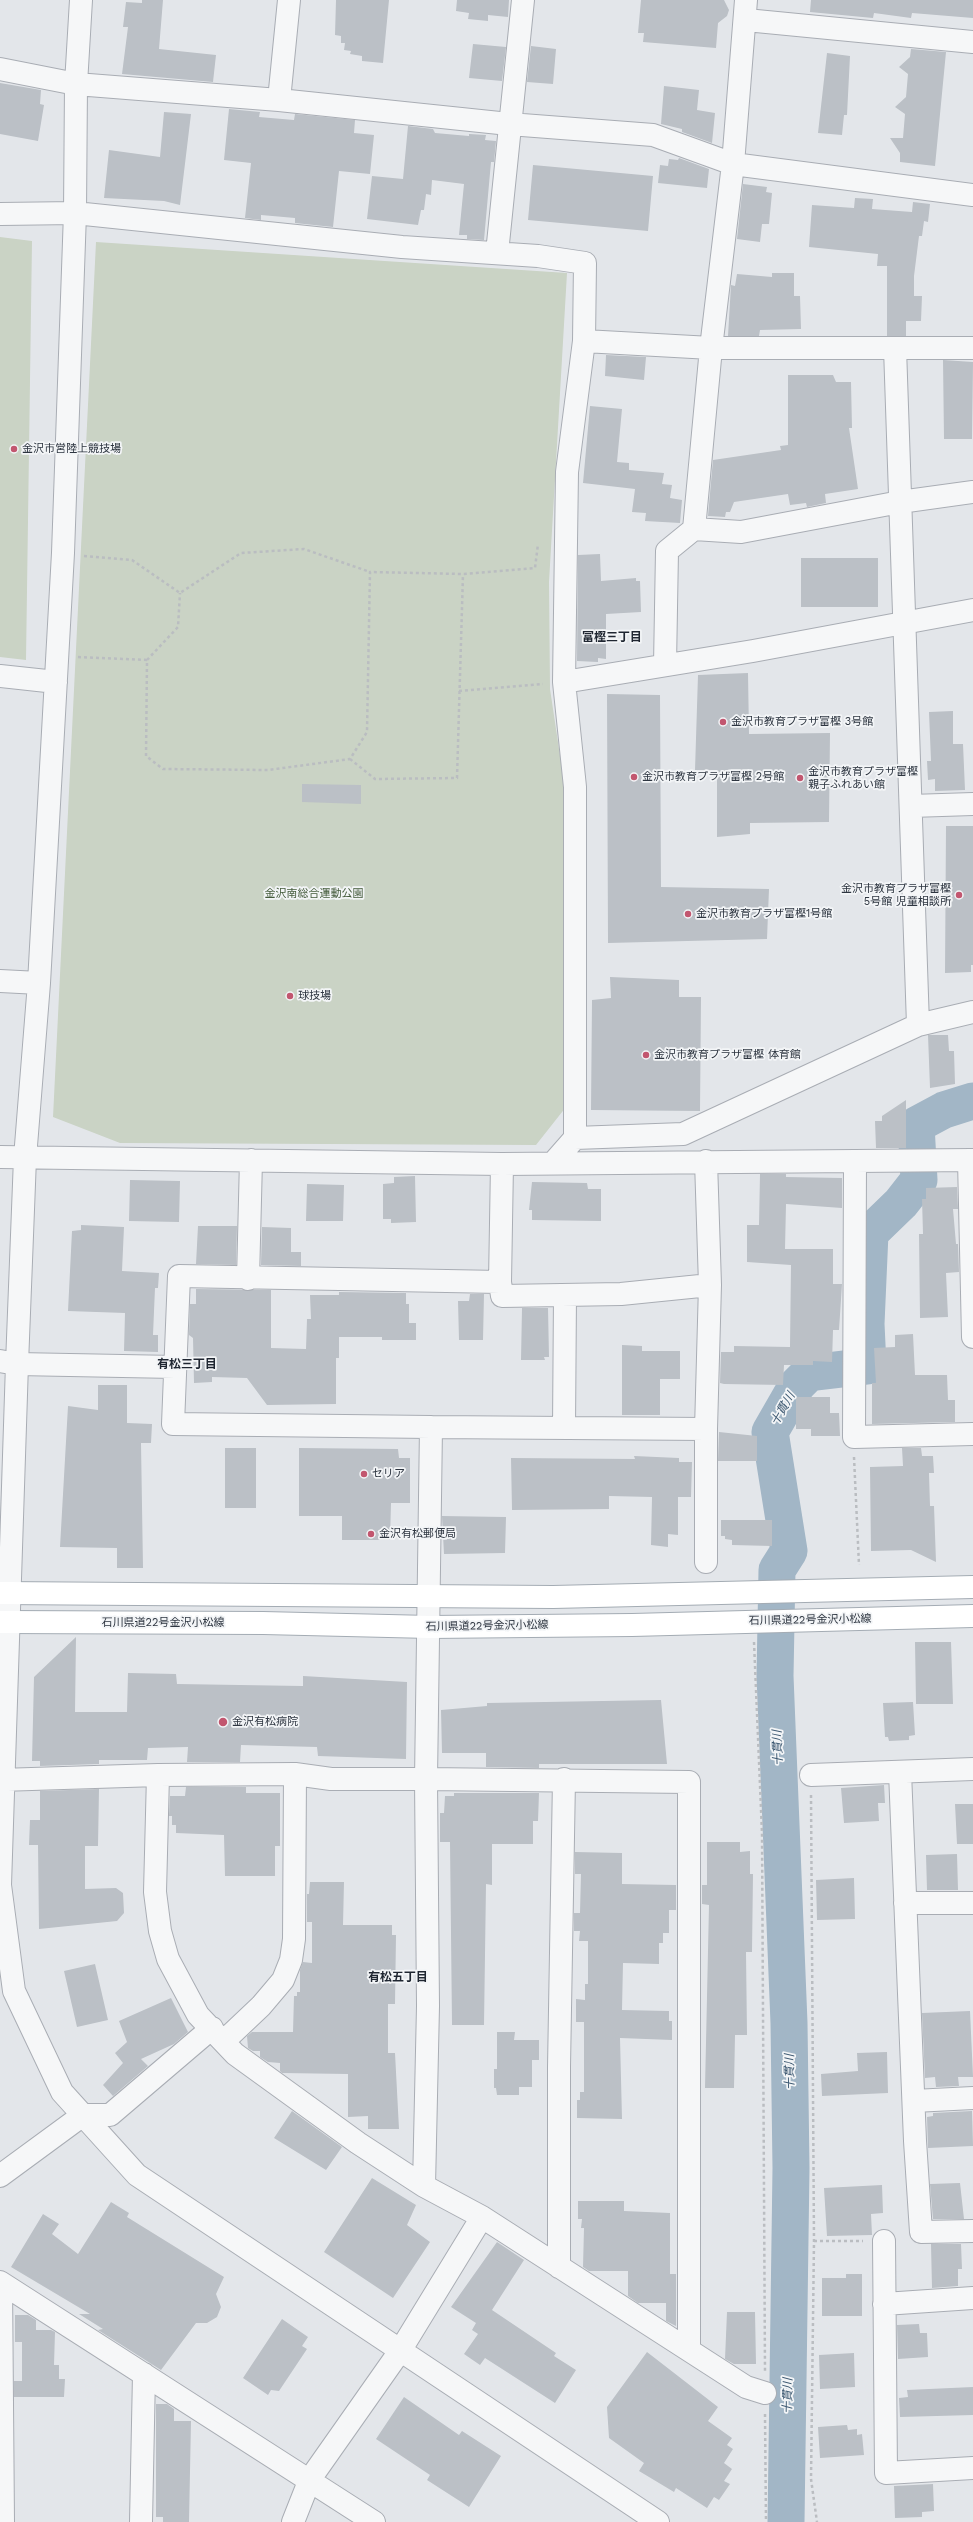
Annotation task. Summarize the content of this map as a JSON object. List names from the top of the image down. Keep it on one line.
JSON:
{"streets":{"main road":["石川県道22号金沢小松線"]},"districts":["富樫三丁目","有松三丁目","有松五丁目"],"water":["十貫川"],"parks":["金沢南総合運動公園"],"places":["金沢市営陸上競技場","金沢市教育プラザ富樫 3号館","金沢市教育プラザ富樫 2号館","金沢市教育プラザ富樫 親子ふれあい館","金沢市教育プラザ富樫 5号館 児童相談所","金沢市教育プラザ富樫1号館","球技場","金沢市教育プラザ富樫 体育館","セリア","金沢有松郵便局","金沢有松病院"]}
